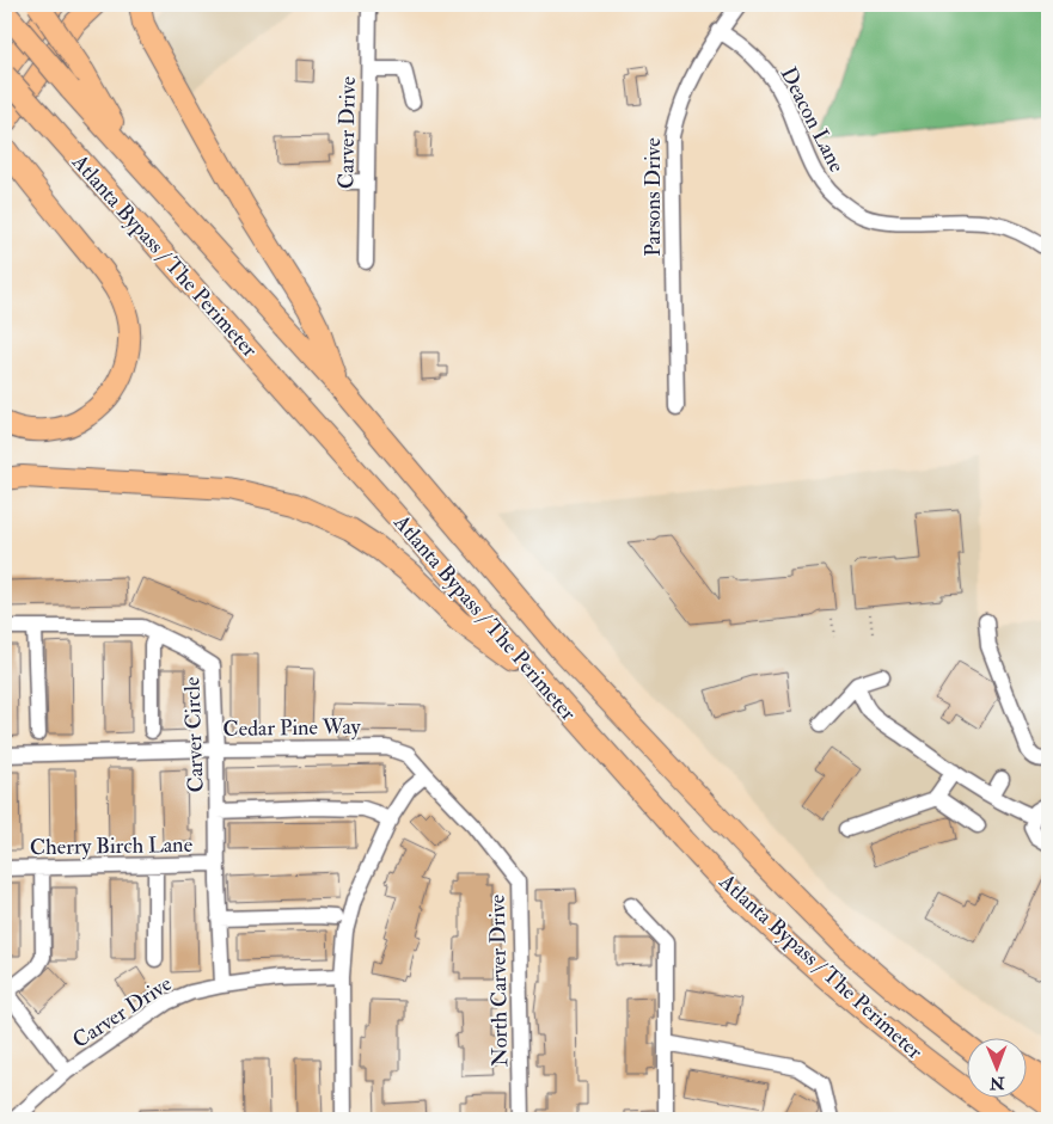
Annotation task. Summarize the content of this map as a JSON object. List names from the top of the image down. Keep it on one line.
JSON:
{"streets":{"highway":["Atlanta Bypass / The Perimeter"],"street":["Deacon Lane","Carver Drive","Parsons Drive","Cedar Pine Way","Carver Circle","Cherry Birch Lane","North Carver Drive"]},"crossings":[["Deacon Lane","Parsons Drive"],["Carver Drive","Carver Circle"],["Cedar Pine Way","Carver Circle"],["Cedar Pine Way","North Carver Drive"],["Carver Circle","Cherry Birch Lane"]],"north":"bottom"}
